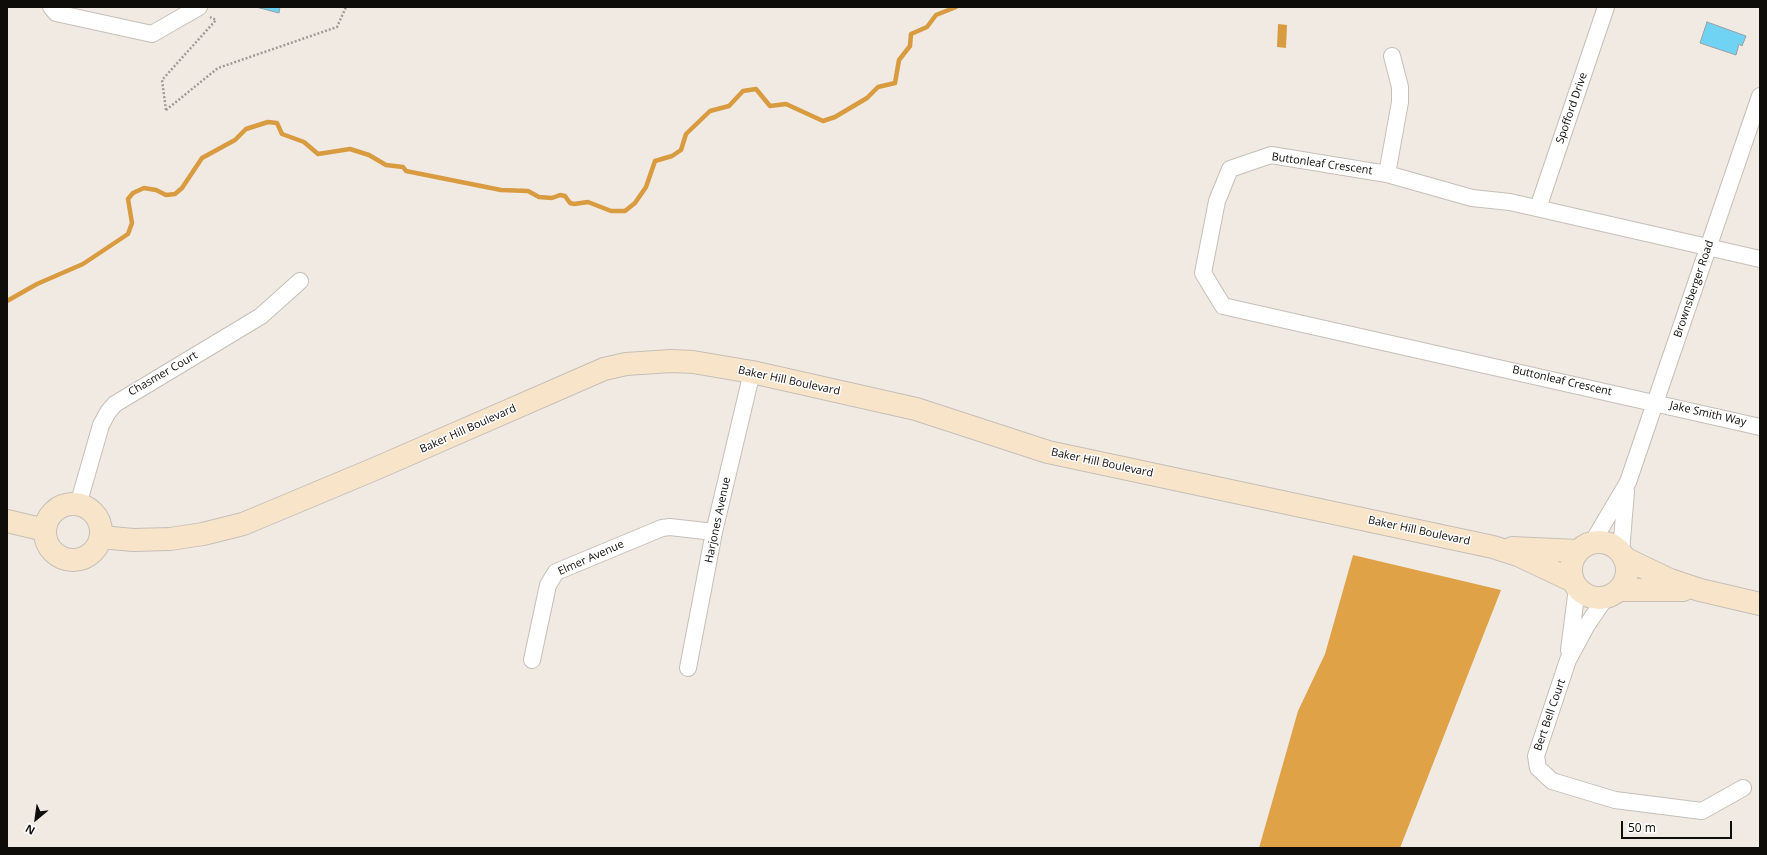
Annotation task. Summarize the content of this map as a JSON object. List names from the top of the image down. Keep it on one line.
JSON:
{"streets":{"street":["Spofford Drive","Buttonleaf Crescent","Brownsberger Road","Chasmer Court","Baker Hill Boulevard","Jake Smith Way","Harjones Avenue","Elmer Avenue","Bert Bell Court"]},"crossings":[["Spofford Drive","Buttonleaf Crescent"],["Buttonleaf Crescent","Brownsberger Road"],["Buttonleaf Crescent","Jake Smith Way"],["Brownsberger Road","Baker Hill Boulevard"],["Brownsberger Road","Jake Smith Way"],["Brownsberger Road","Bert Bell Court"],["Chasmer Court","Baker Hill Boulevard"],["Baker Hill Boulevard","Harjones Avenue"],["Baker Hill Boulevard","Bert Bell Court"],["Harjones Avenue","Elmer Avenue"]],"scale_bar":"50 m","north":"bottom left"}
